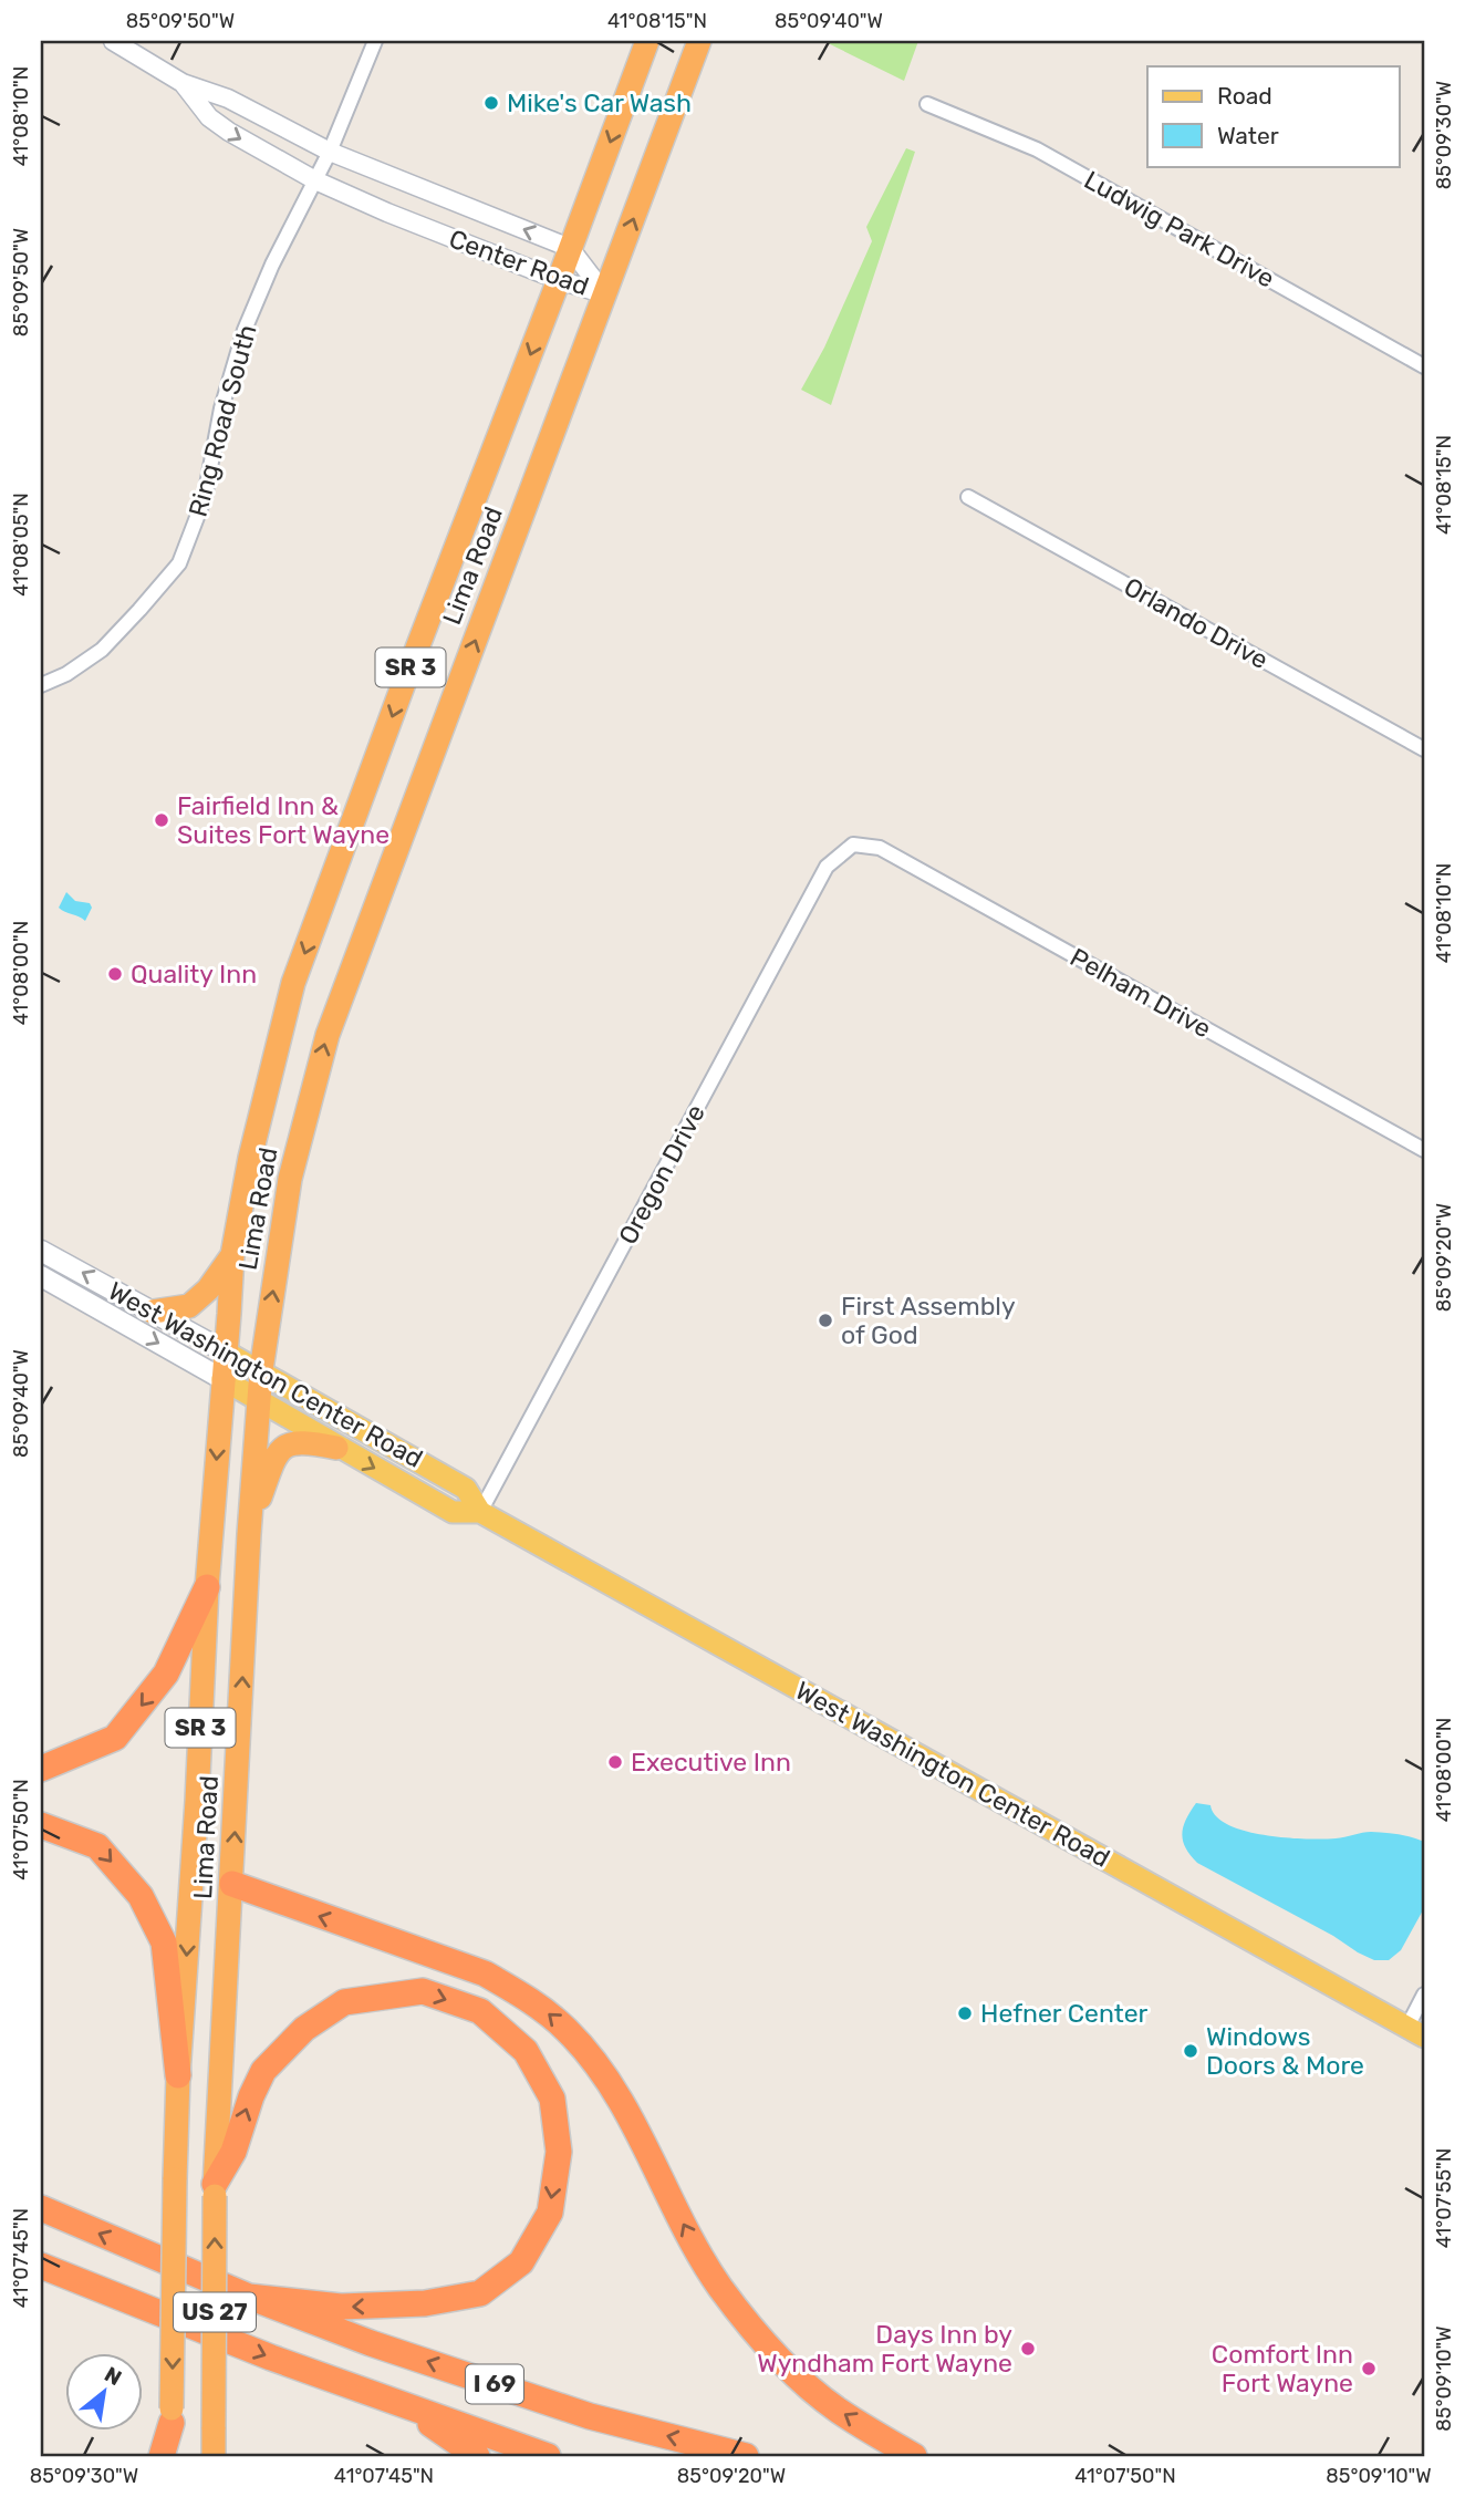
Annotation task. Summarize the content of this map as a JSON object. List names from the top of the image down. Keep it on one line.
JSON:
{"streets":{"highway":["Lima Road","SR 3","US 27","I 69"],"main road":["West Washington Center Road"],"street":["Ludwig Park Drive","Center Road","Ring Road South","Orlando Drive","Pelham Drive","Oregon Drive"]},"crossings":[["Center Road","Ring Road South"],["Center Road","Lima Road"],["Lima Road","West Washington Center Road"],["Pelham Drive","Oregon Drive"],["Oregon Drive","West Washington Center Road"]],"places":["Mike's Car Wash","Fairfield Inn & Suites Fort Wayne","Quality Inn","First Assembly of God","Executive Inn","Hefner Center","Windows Doors & More","Days Inn by Wyndham Fort Wayne","Comfort Inn Fort Wayne"],"legend":["Road","Water"],"north":"top right","coordinates":["85°09'50\"W","41°08'15\"N","85°09'40\"W","41°08'10\"N","85°09'30\"W","41°08'05\"N","41°08'00\"N","85°09'20\"W","41°07'50\"N","41°07'55\"N","41°07'45\"N","85°09'10\"W"]}
